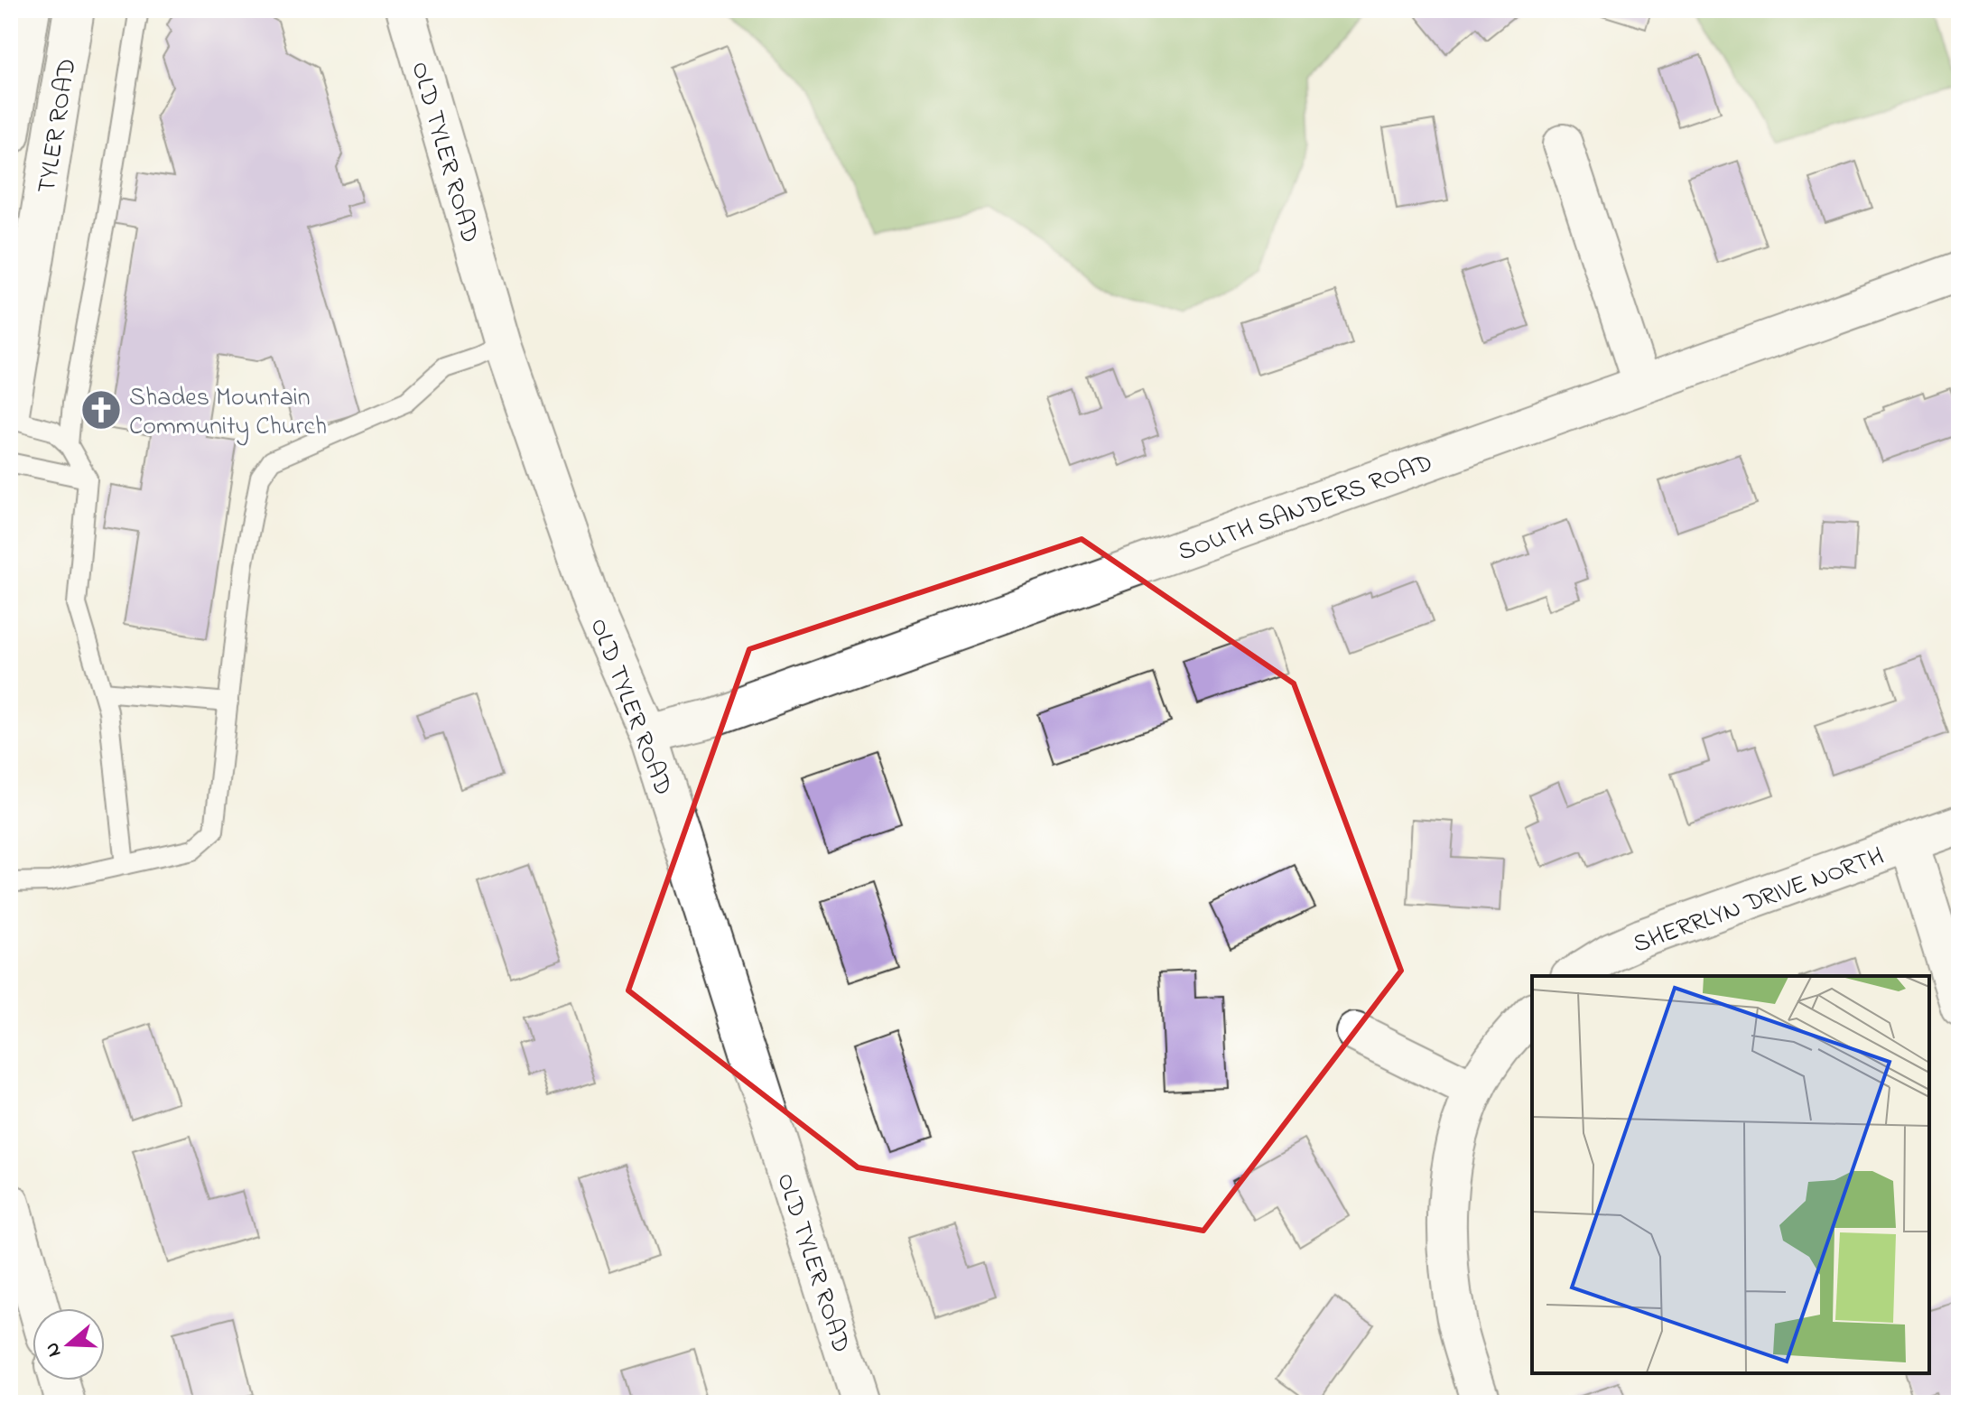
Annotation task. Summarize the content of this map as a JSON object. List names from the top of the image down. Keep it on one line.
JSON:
{"streets":{"street":["TYLER ROAD","OLD TYLER ROAD","SOUTH SANDERS ROAD","SHERRLYN DRIVE NORTH"]},"crossings":[["OLD TYLER ROAD","SOUTH SANDERS ROAD"]],"places":{"church":["Shades Mountain Community Church"]},"north":"left"}
